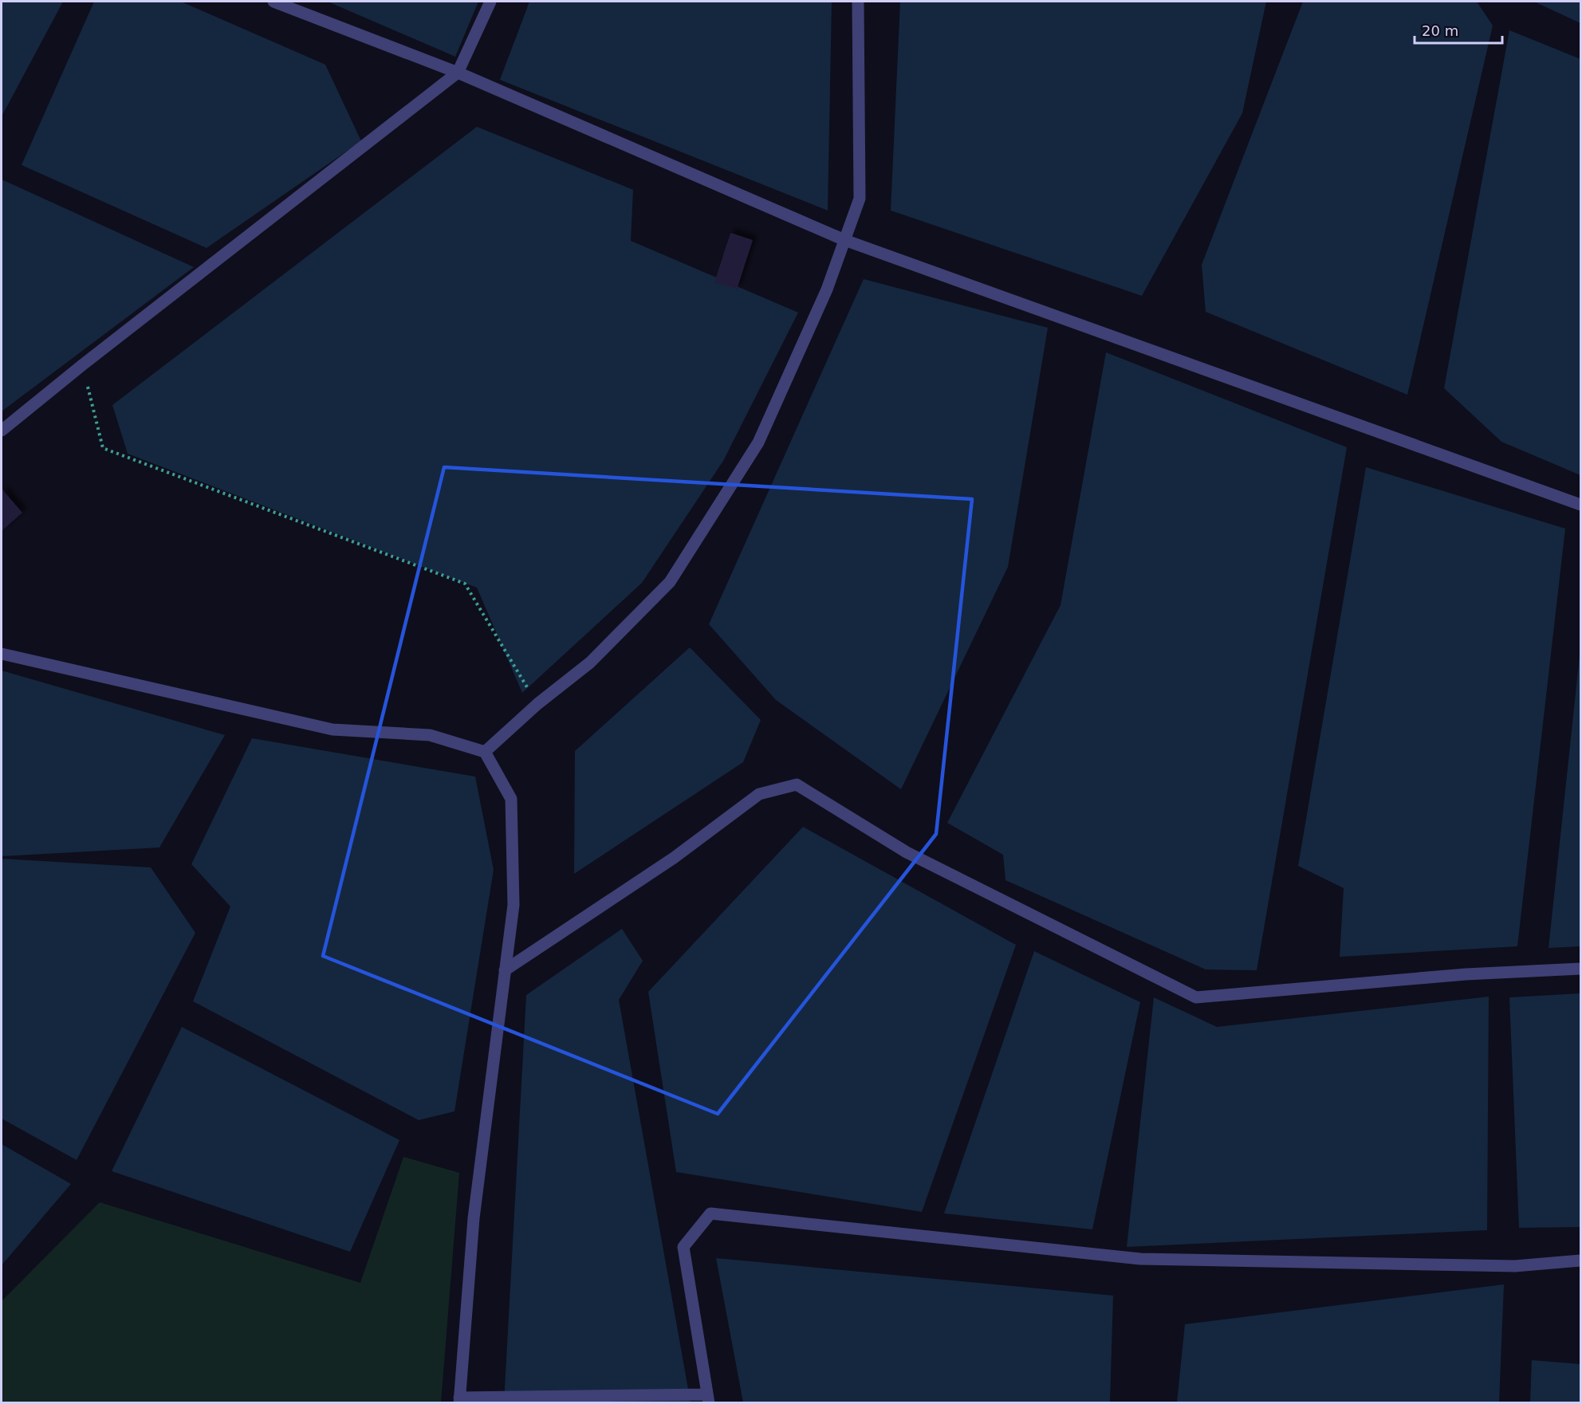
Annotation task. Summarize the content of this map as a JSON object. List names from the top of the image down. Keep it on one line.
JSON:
{"scale_bar":"20 m"}
